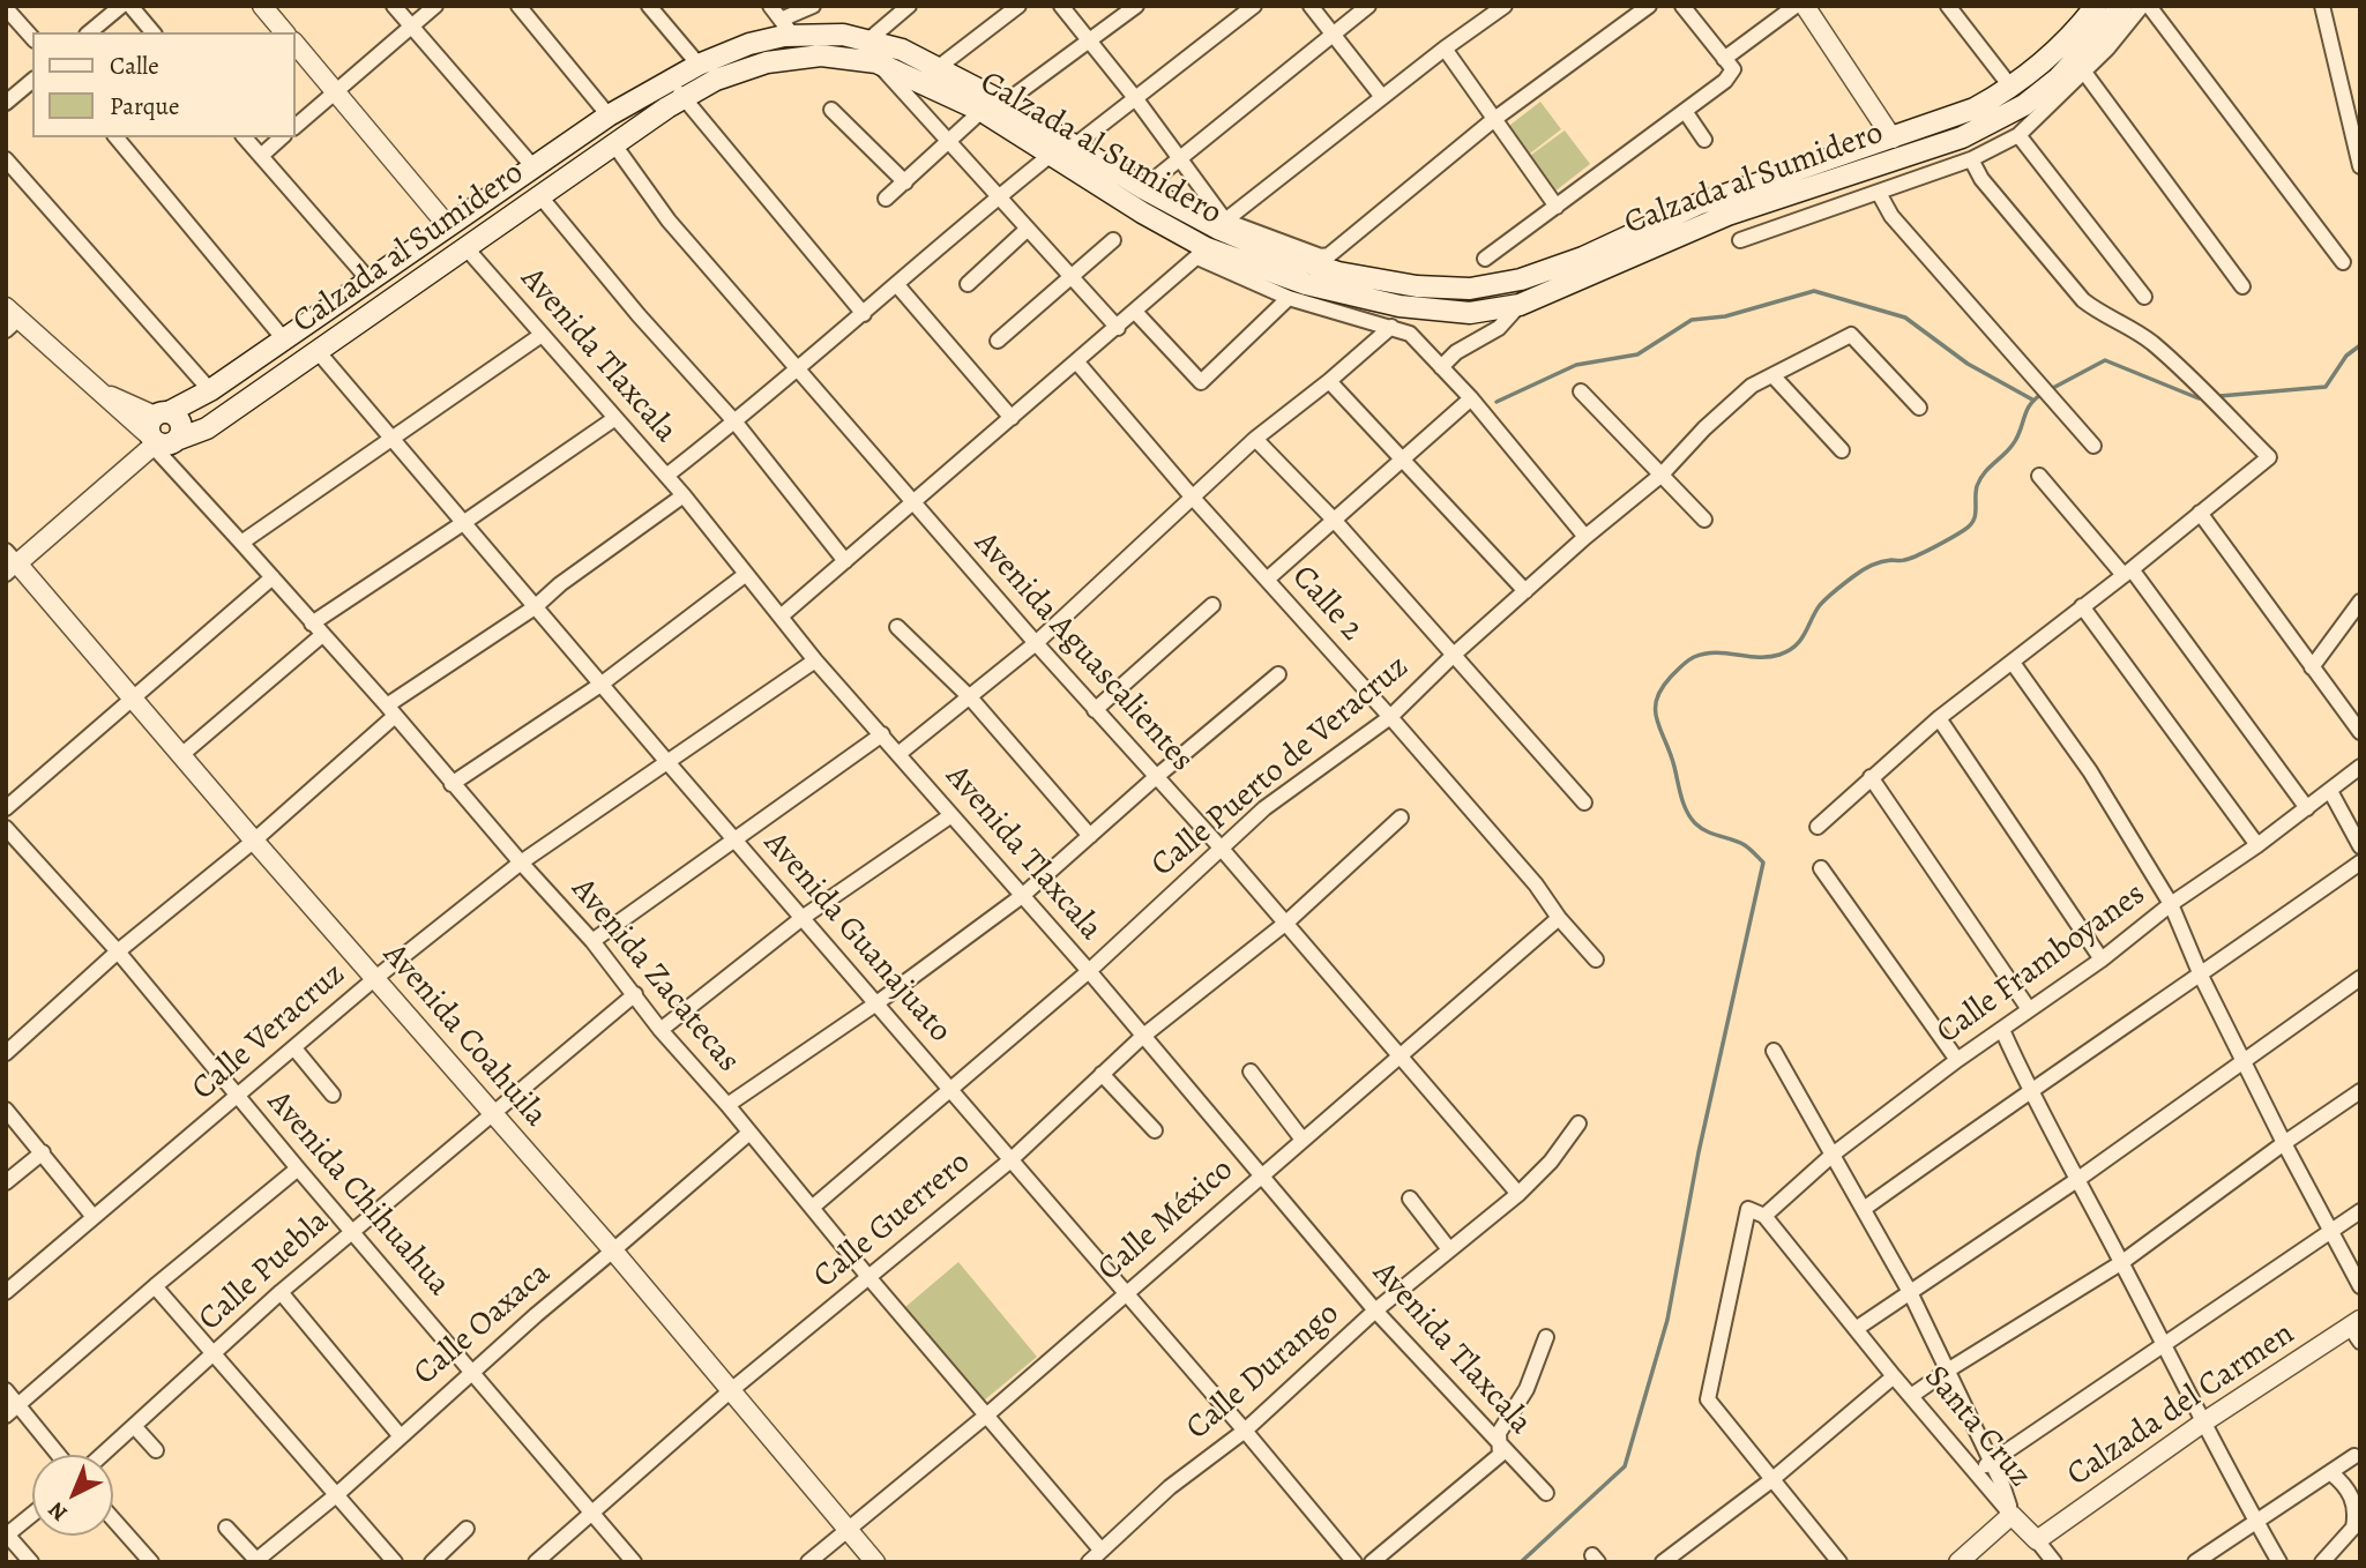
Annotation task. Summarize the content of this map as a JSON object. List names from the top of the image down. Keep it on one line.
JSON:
{"streets":{"main road":["Calzada al Sumidero"],"street":["Avenida Tlaxcala","Calle 2","Avenida Aguascalientes","Calle Puerto de Veracruz","Avenida Guanajuato","Calle Framboyanes","Avenida Zacatecas","Calle Veracruz","Avenida Coahuila","Avenida Chihuahua","Calle Guerrero","Calle México","Calle Puebla","Calle Oaxaca","Calle Durango","Calzada del Carmen","Santa Cruz"]},"crossings":[["Calzada al Sumidero","Avenida Tlaxcala"],["Calzada al Sumidero","Avenida Aguascalientes"],["Calzada al Sumidero","Avenida Guanajuato"],["Calzada al Sumidero","Avenida Zacatecas"],["Avenida Tlaxcala","Calle Puerto de Veracruz"],["Avenida Tlaxcala","Calle Veracruz"],["Avenida Tlaxcala","Calle Guerrero"],["Avenida Tlaxcala","Calle México"],["Avenida Tlaxcala","Calle Durango"],["Calle 2","Calle Puerto de Veracruz"],["Calle 2","Calle México"],["Avenida Aguascalientes","Calle Puerto de Veracruz"],["Avenida Aguascalientes","Calle Guerrero"],["Avenida Aguascalientes","Calle México"],["Avenida Aguascalientes","Calle Durango"],["Calle Puerto de Veracruz","Avenida Guanajuato"],["Calle Puerto de Veracruz","Avenida Zacatecas"],["Avenida Guanajuato","Calle Veracruz"],["Avenida Guanajuato","Calle Guerrero"],["Avenida Guanajuato","Calle México"],["Avenida Guanajuato","Calle Durango"],["Calle Framboyanes","Santa Cruz"],["Avenida Zacatecas","Calle Veracruz"],["Avenida Zacatecas","Calle Guerrero"],["Avenida Zacatecas","Calle México"],["Avenida Zacatecas","Calle Puebla"],["Avenida Zacatecas","Calle Oaxaca"],["Avenida Zacatecas","Calle Durango"],["Calle Veracruz","Avenida Coahuila"],["Calle Veracruz","Avenida Chihuahua"],["Avenida Coahuila","Calle Guerrero"],["Avenida Coahuila","Calle México"],["Avenida Coahuila","Calle Puebla"],["Avenida Coahuila","Calle Oaxaca"],["Avenida Chihuahua","Calle Guerrero"],["Avenida Chihuahua","Calle Puebla"],["Avenida Chihuahua","Calle Oaxaca"],["Calzada del Carmen","Santa Cruz"]],"legend":["Calle","Parque"],"north":"bottom left"}
